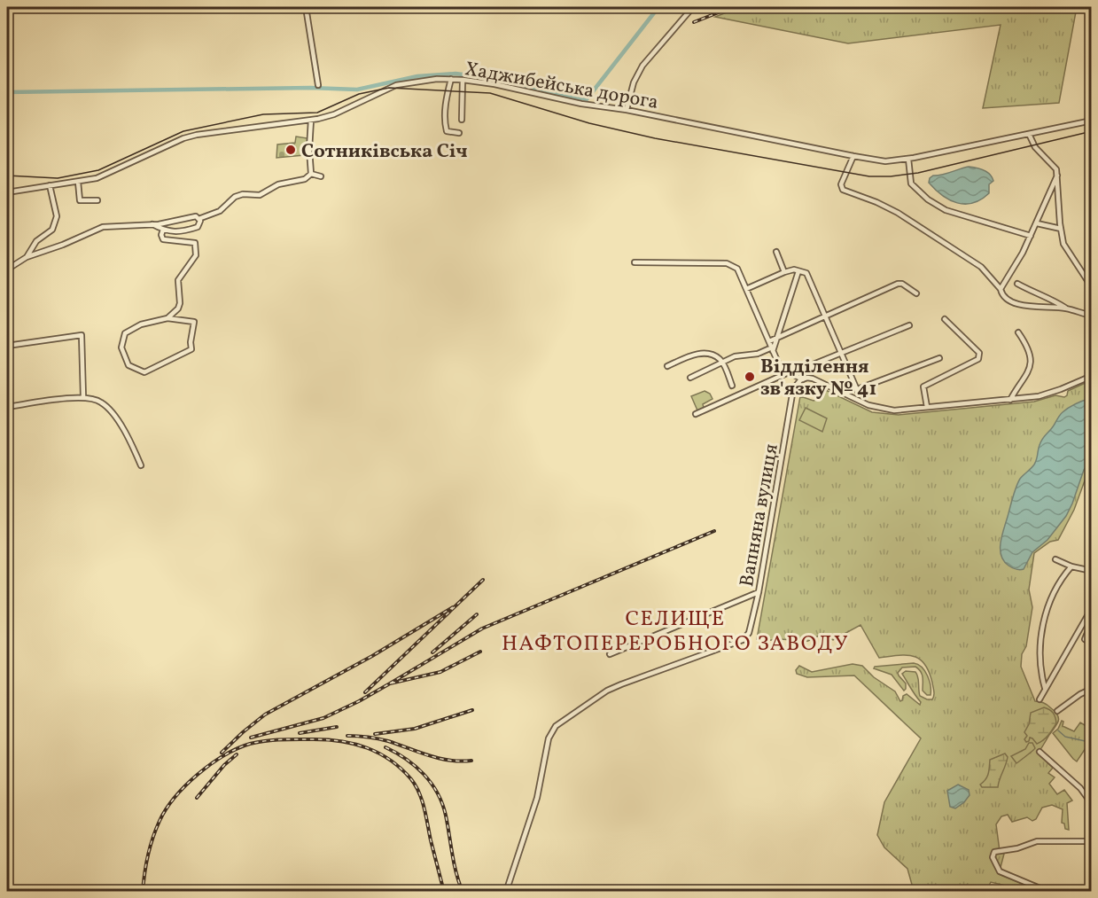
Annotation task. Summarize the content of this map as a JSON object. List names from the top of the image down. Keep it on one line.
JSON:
{"streets":{"street":["Хаджибейська дорога","Вапняна вулиця"]},"districts":["СЕЛИЩЕ НАФТОПЕРЕРОБНОГО ЗАВОДУ"],"places":["Сотниківська Січ","Відділення зв'язку № 41"]}
